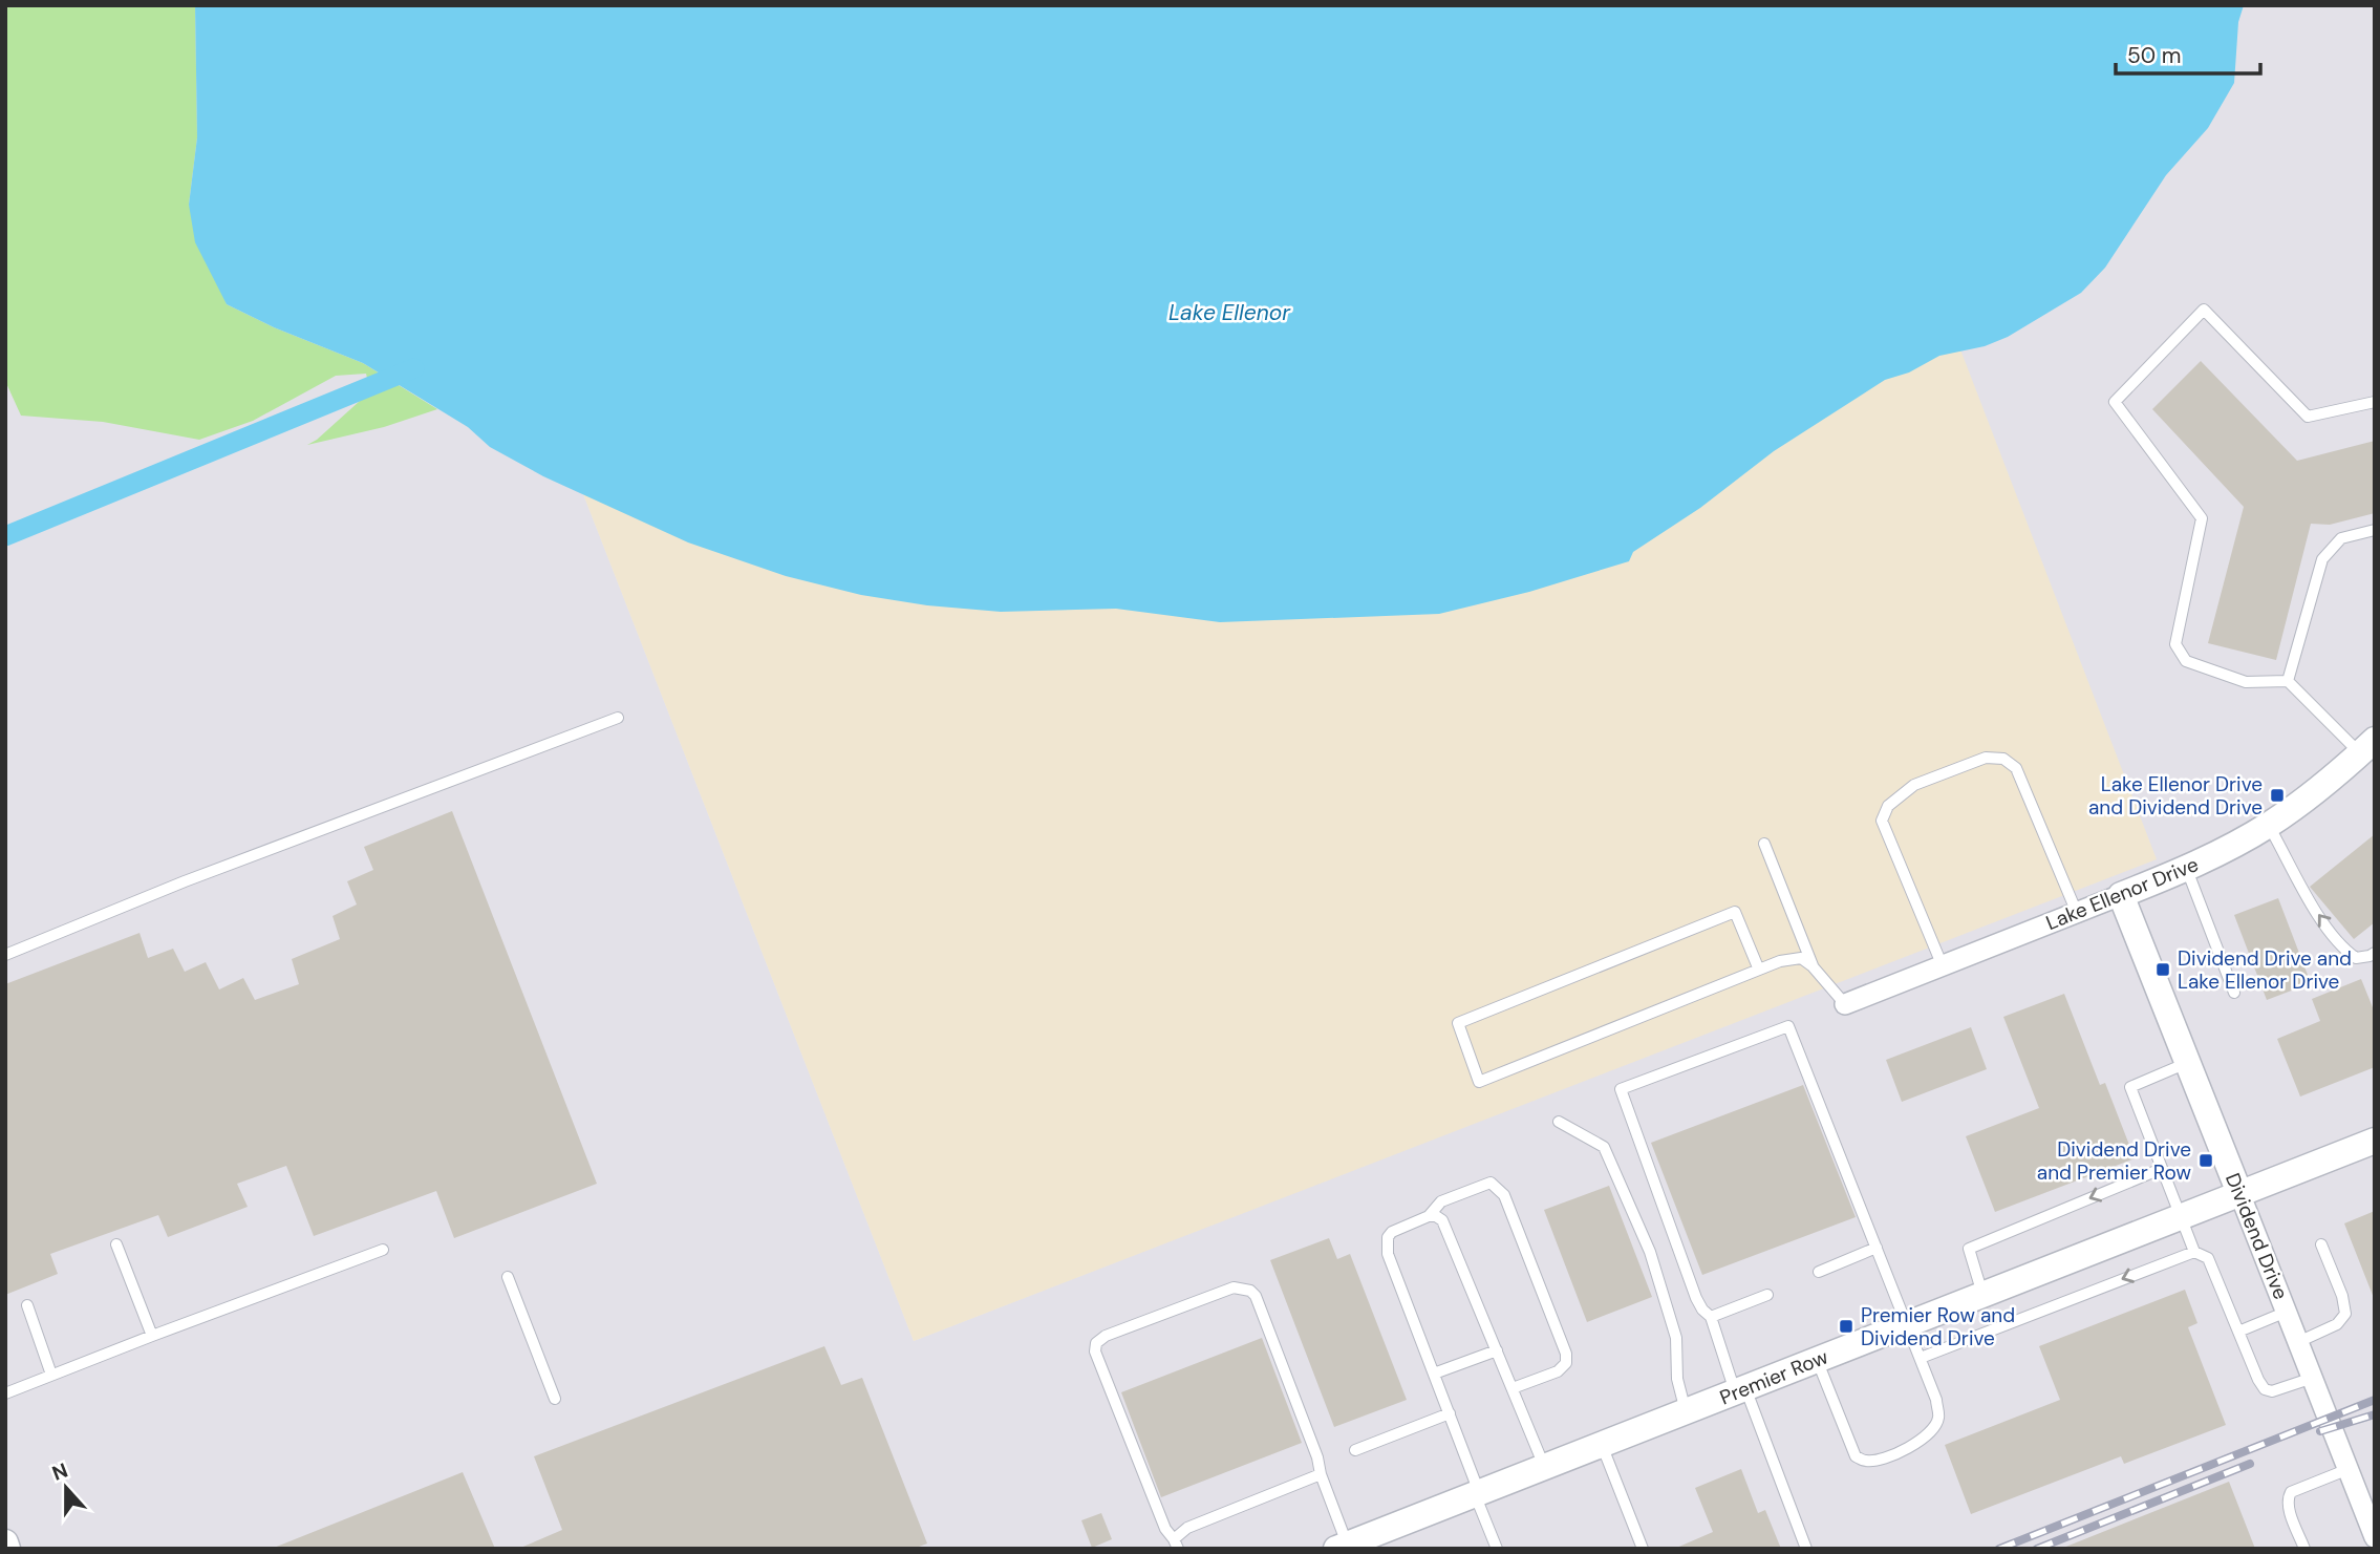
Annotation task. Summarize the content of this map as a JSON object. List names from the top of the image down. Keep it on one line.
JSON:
{"streets":{"street":["Lake Ellenor Drive","Dividend Drive","Premier Row"]},"crossings":[["Lake Ellenor Drive","Dividend Drive"],["Dividend Drive","Premier Row"]],"water":["Lake Ellenor"],"places":{"transit":["Lake Ellenor Drive and Dividend Drive","Dividend Drive and Lake Ellenor Drive","Dividend Drive and Premier Row","Premier Row and Dividend Drive"]},"scale_bar":"50 m","north":"top"}
